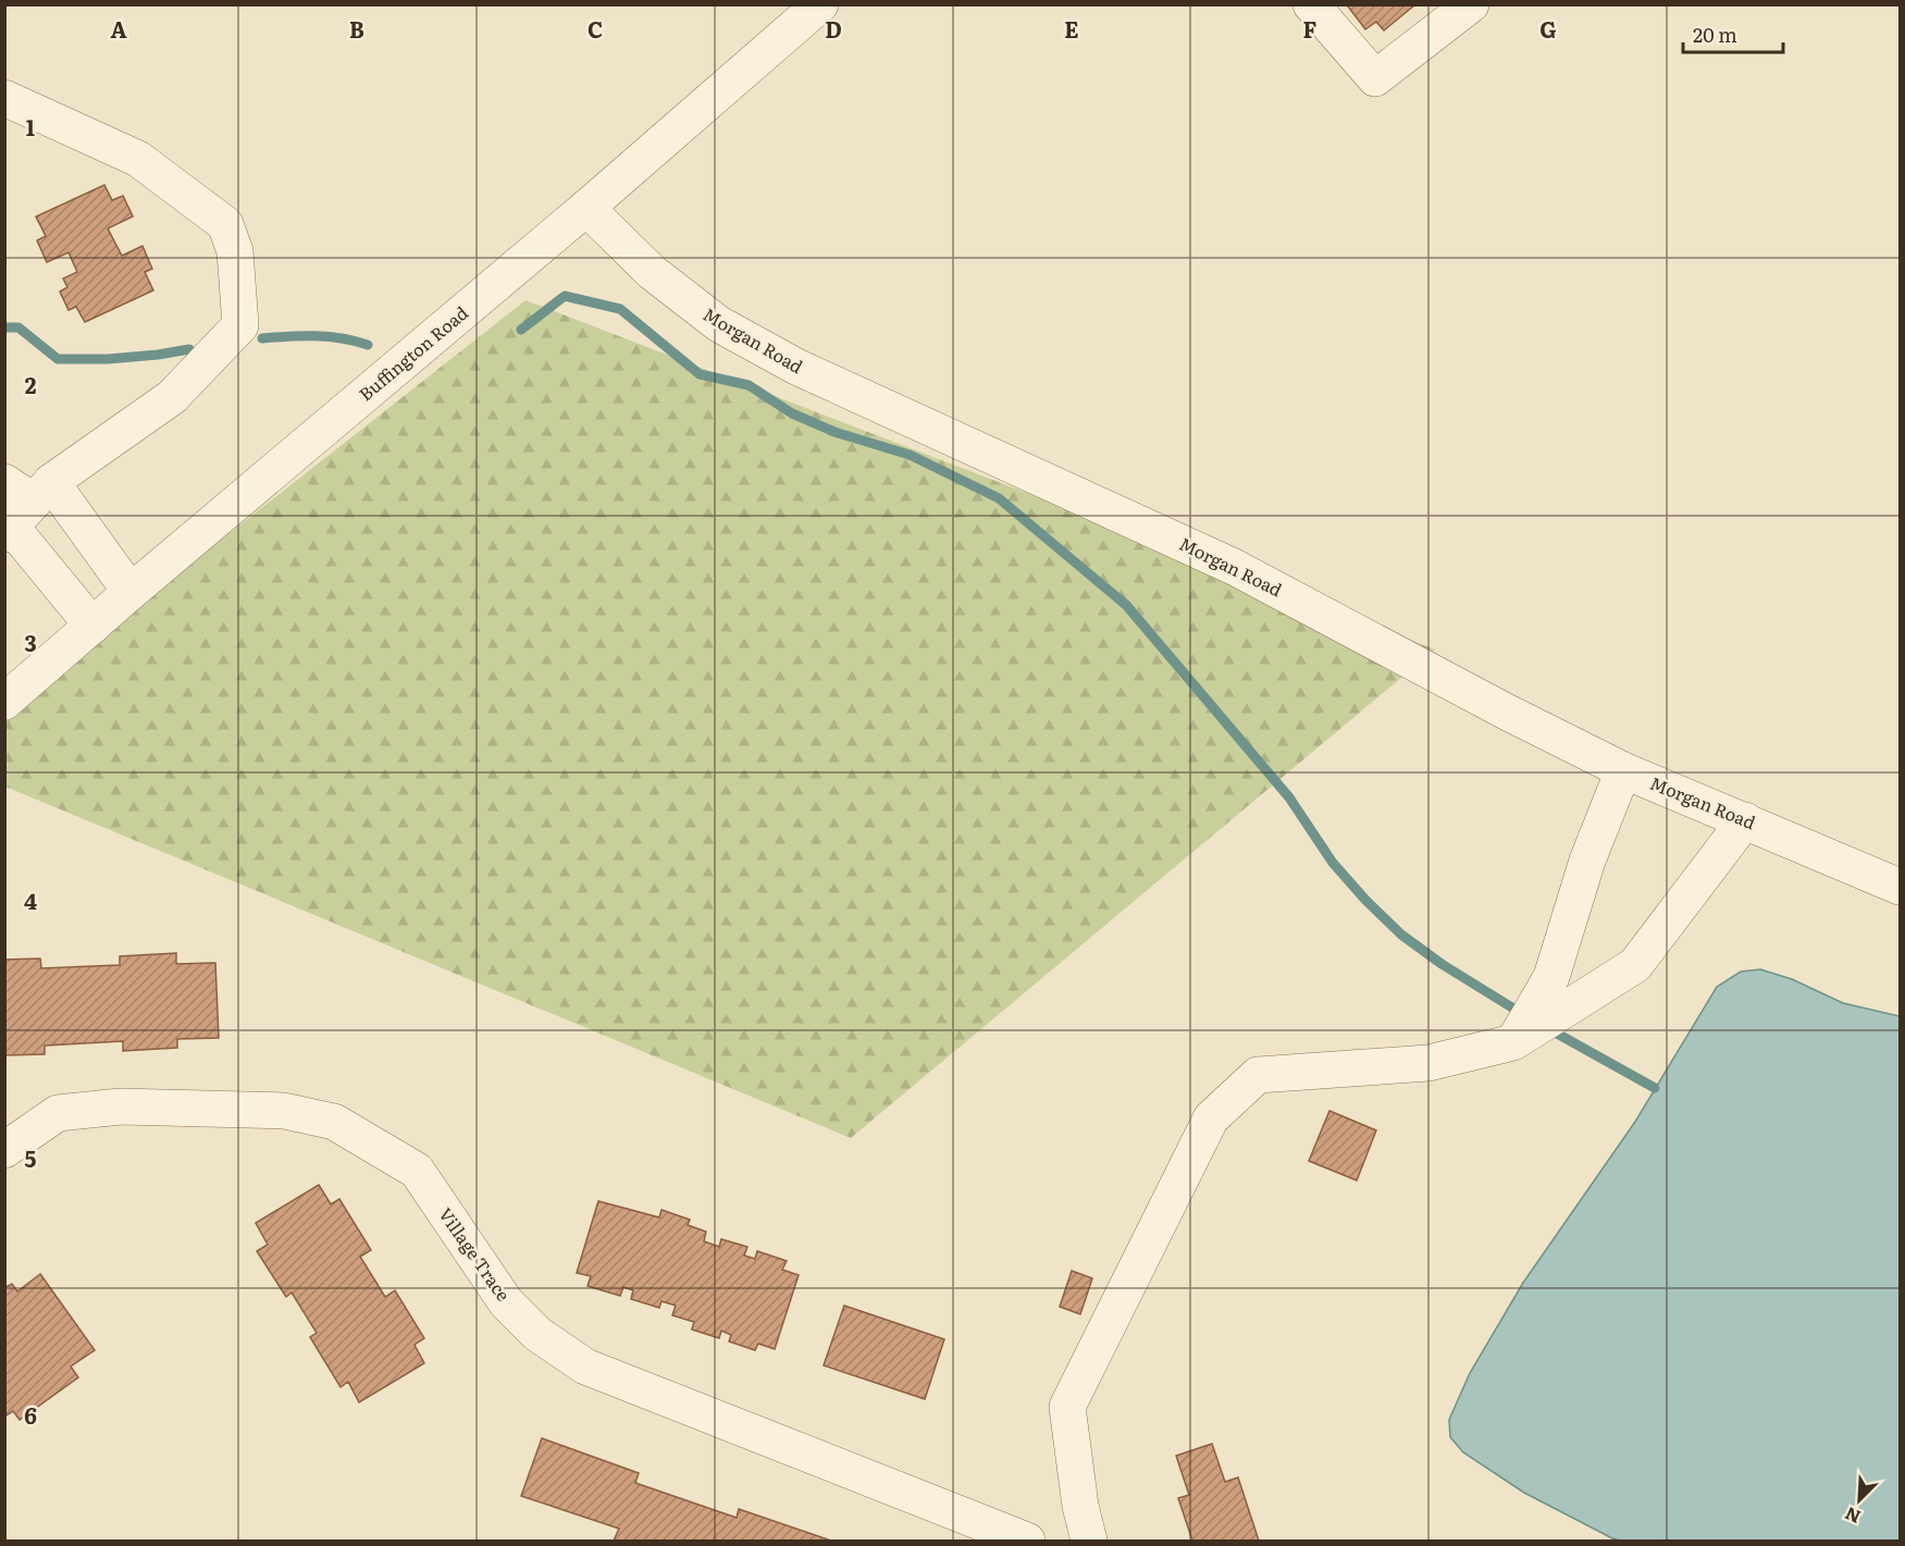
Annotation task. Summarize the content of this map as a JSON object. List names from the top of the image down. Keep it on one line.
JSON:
{"streets":{"street":["Morgan Road","Buffington Road","Village Trace"]},"crossings":[["Morgan Road","Buffington Road"]],"scale_bar":"20 m","north":"bottom left","grid":{"columns":["A","B","C","D","E","F","G"],"rows":["1","2","3","4","5","6"]}}
